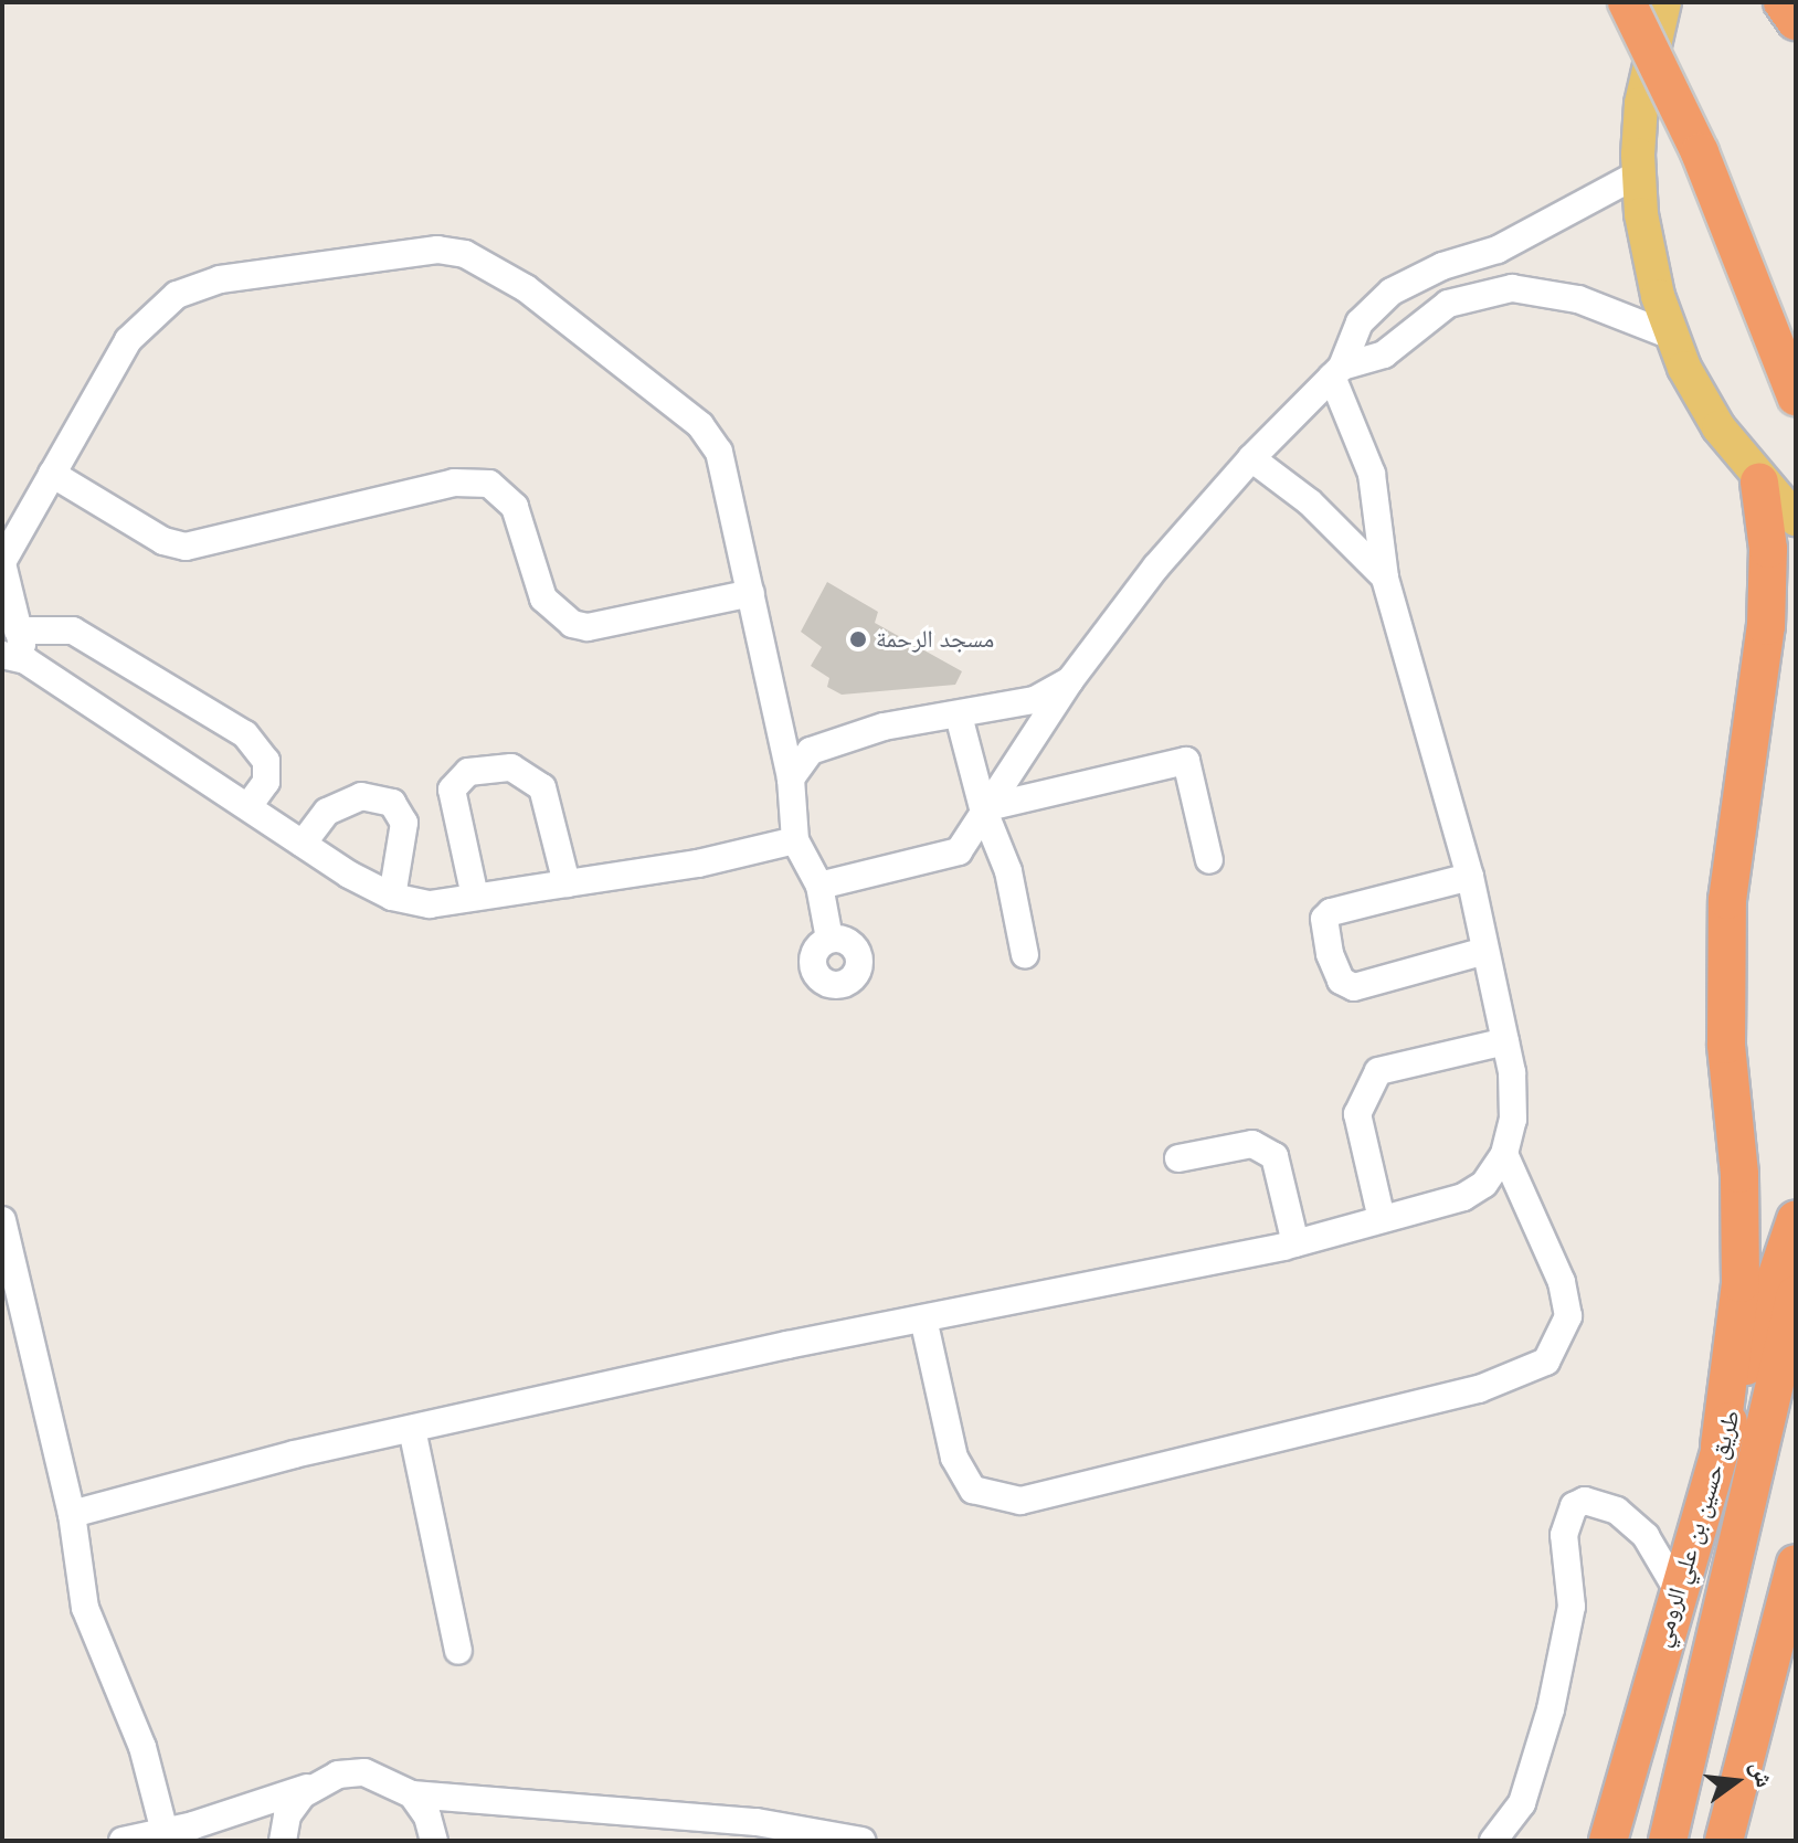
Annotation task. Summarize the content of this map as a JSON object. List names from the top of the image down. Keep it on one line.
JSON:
{"streets":{"highway":["طريق حسين بن علي الرومي"]},"places":["مسجد الرحمة"],"north":"right"}
